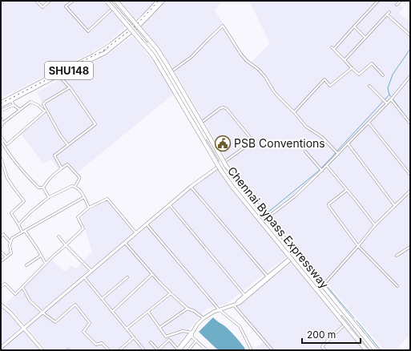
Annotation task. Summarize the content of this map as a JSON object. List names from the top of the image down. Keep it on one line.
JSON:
{"streets":{"highway":["SHU148","Chennai Bypass Expressway"]},"places":{"public building":["PSB Conventions"]},"scale_bar":"200 m"}
